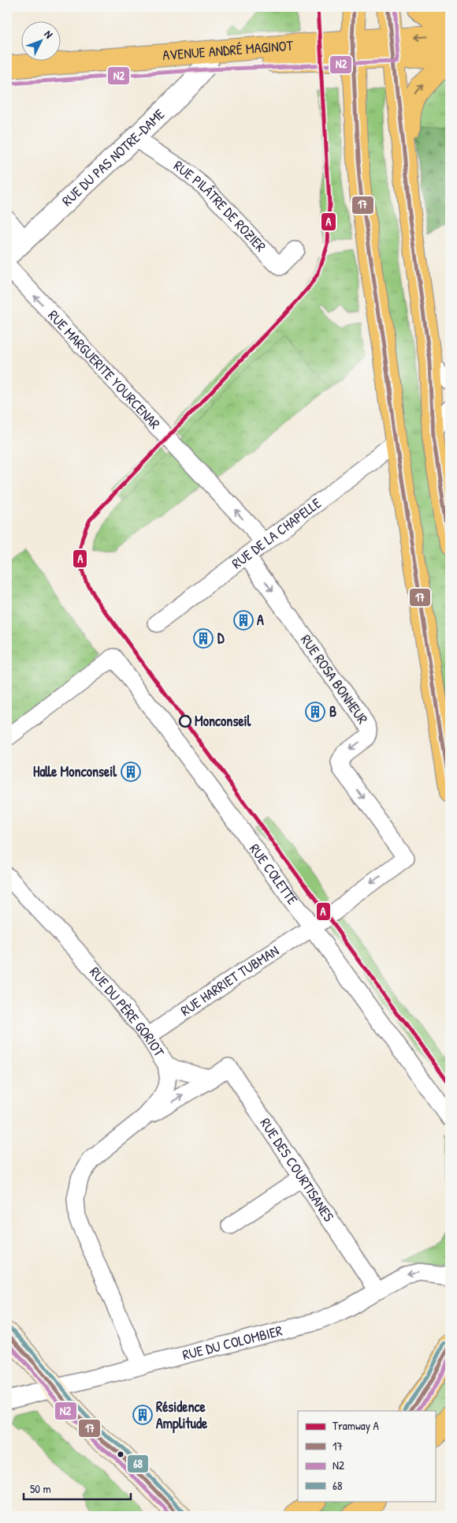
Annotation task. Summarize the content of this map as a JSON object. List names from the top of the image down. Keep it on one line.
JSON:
{"streets":{"main road":["AVENUE ANDRÉ MAGINOT"],"street":["RUE DU PAS NOTRE-DAME","RUE PILÂTRE DE ROZIER","RUE MARGUERITE YOURCENAR","RUE DE LA CHAPELLE","RUE ROSA BONHEUR","RUE COLETTE","RUE HARRIET TUBMAN","RUE DU PÈRE GORIOT","RUE DES COURTISANES","RUE DU COLOMBIER"]},"crossings":[["AVENUE ANDRÉ MAGINOT","RUE DU PAS NOTRE-DAME"],["RUE DU PAS NOTRE-DAME","RUE PILÂTRE DE ROZIER"],["RUE MARGUERITE YOURCENAR","RUE DE LA CHAPELLE"],["RUE DE LA CHAPELLE","RUE ROSA BONHEUR"],["RUE ROSA BONHEUR","RUE HARRIET TUBMAN"],["RUE COLETTE","RUE HARRIET TUBMAN"],["RUE HARRIET TUBMAN","RUE DU PÈRE GORIOT"],["RUE DU PÈRE GORIOT","RUE DES COURTISANES"],["RUE DU PÈRE GORIOT","RUE DU COLOMBIER"],["RUE DES COURTISANES","RUE DU COLOMBIER"]],"one_way":["RUE MARGUERITE YOURCENAR","RUE ROSA BONHEUR","RUE HARRIET TUBMAN"],"places":{"building":["A","D","B","Halle Monconseil","Résidence Amplitude"],"other":["Monconseil"]},"lines":["tram line A","transit line 17","transit line N2","transit line 68"],"legend":["Tramway A","17","N2","68"],"scale_bar":"50 m","north":"top right"}
